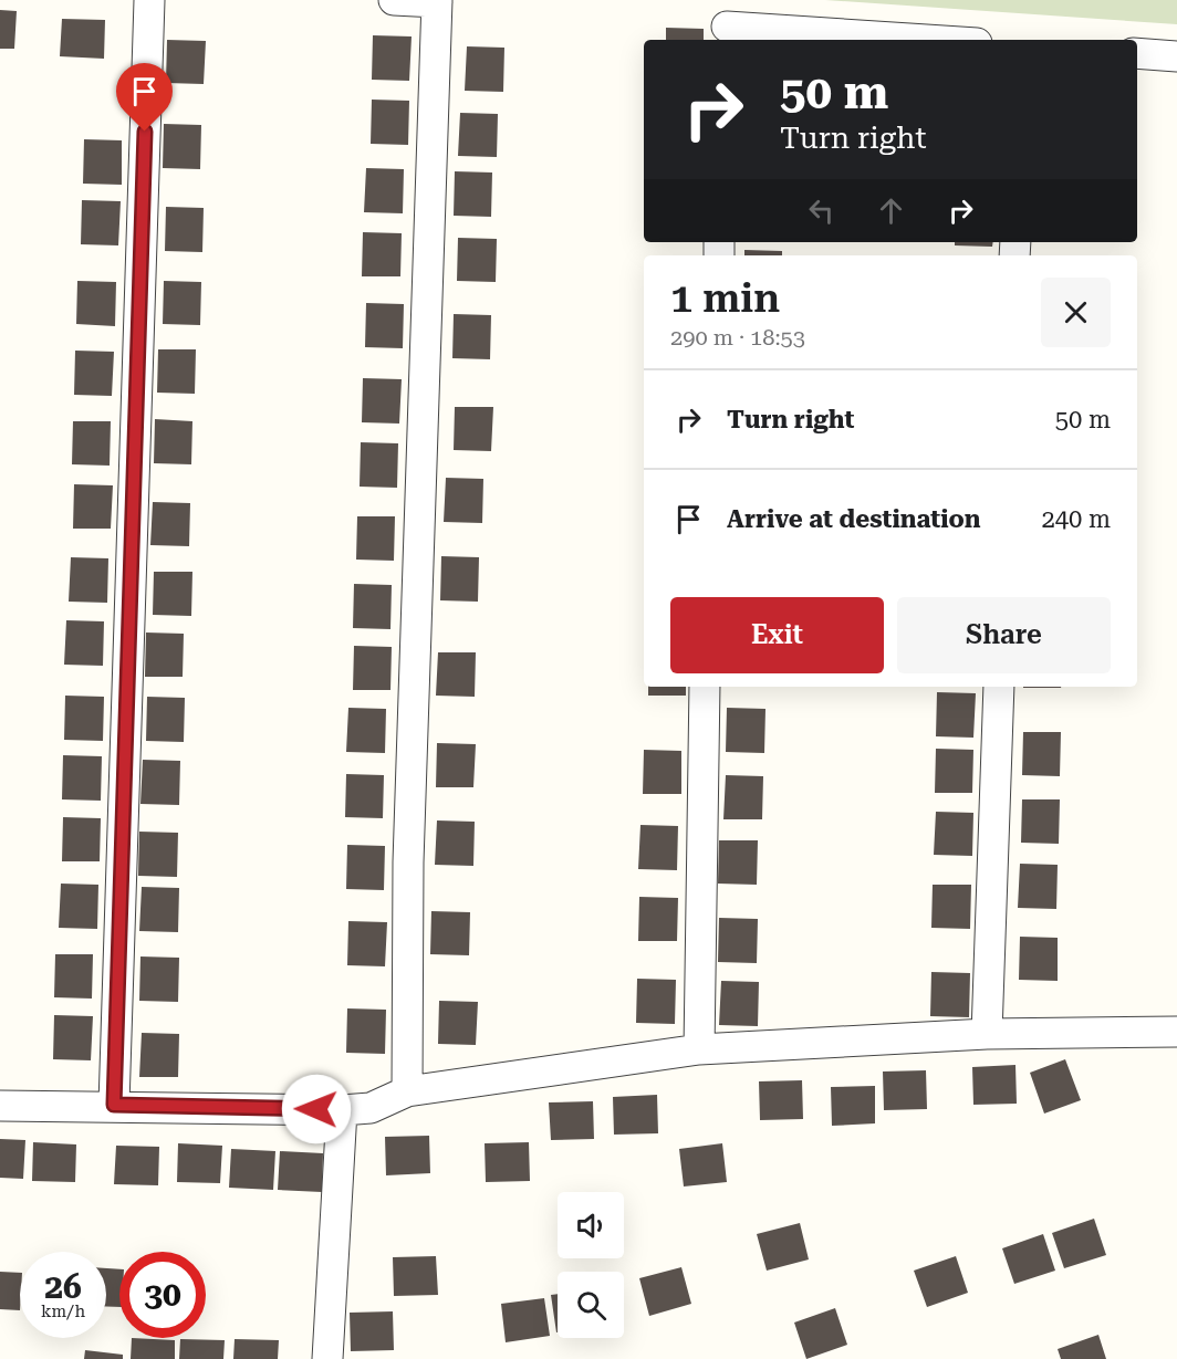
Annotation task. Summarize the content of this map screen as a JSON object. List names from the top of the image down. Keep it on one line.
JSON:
{"page":{"turn":["50 m","Turn right"],"heading":["1 min","290 m · 18:53"],"list":[{"name":"Turn right","value":"50 m"},{"name":"Arrive at destination","value":"240 m"}],"buttons":["Exit","Share"],"speed":"26 km/h","limit":"30"}}
